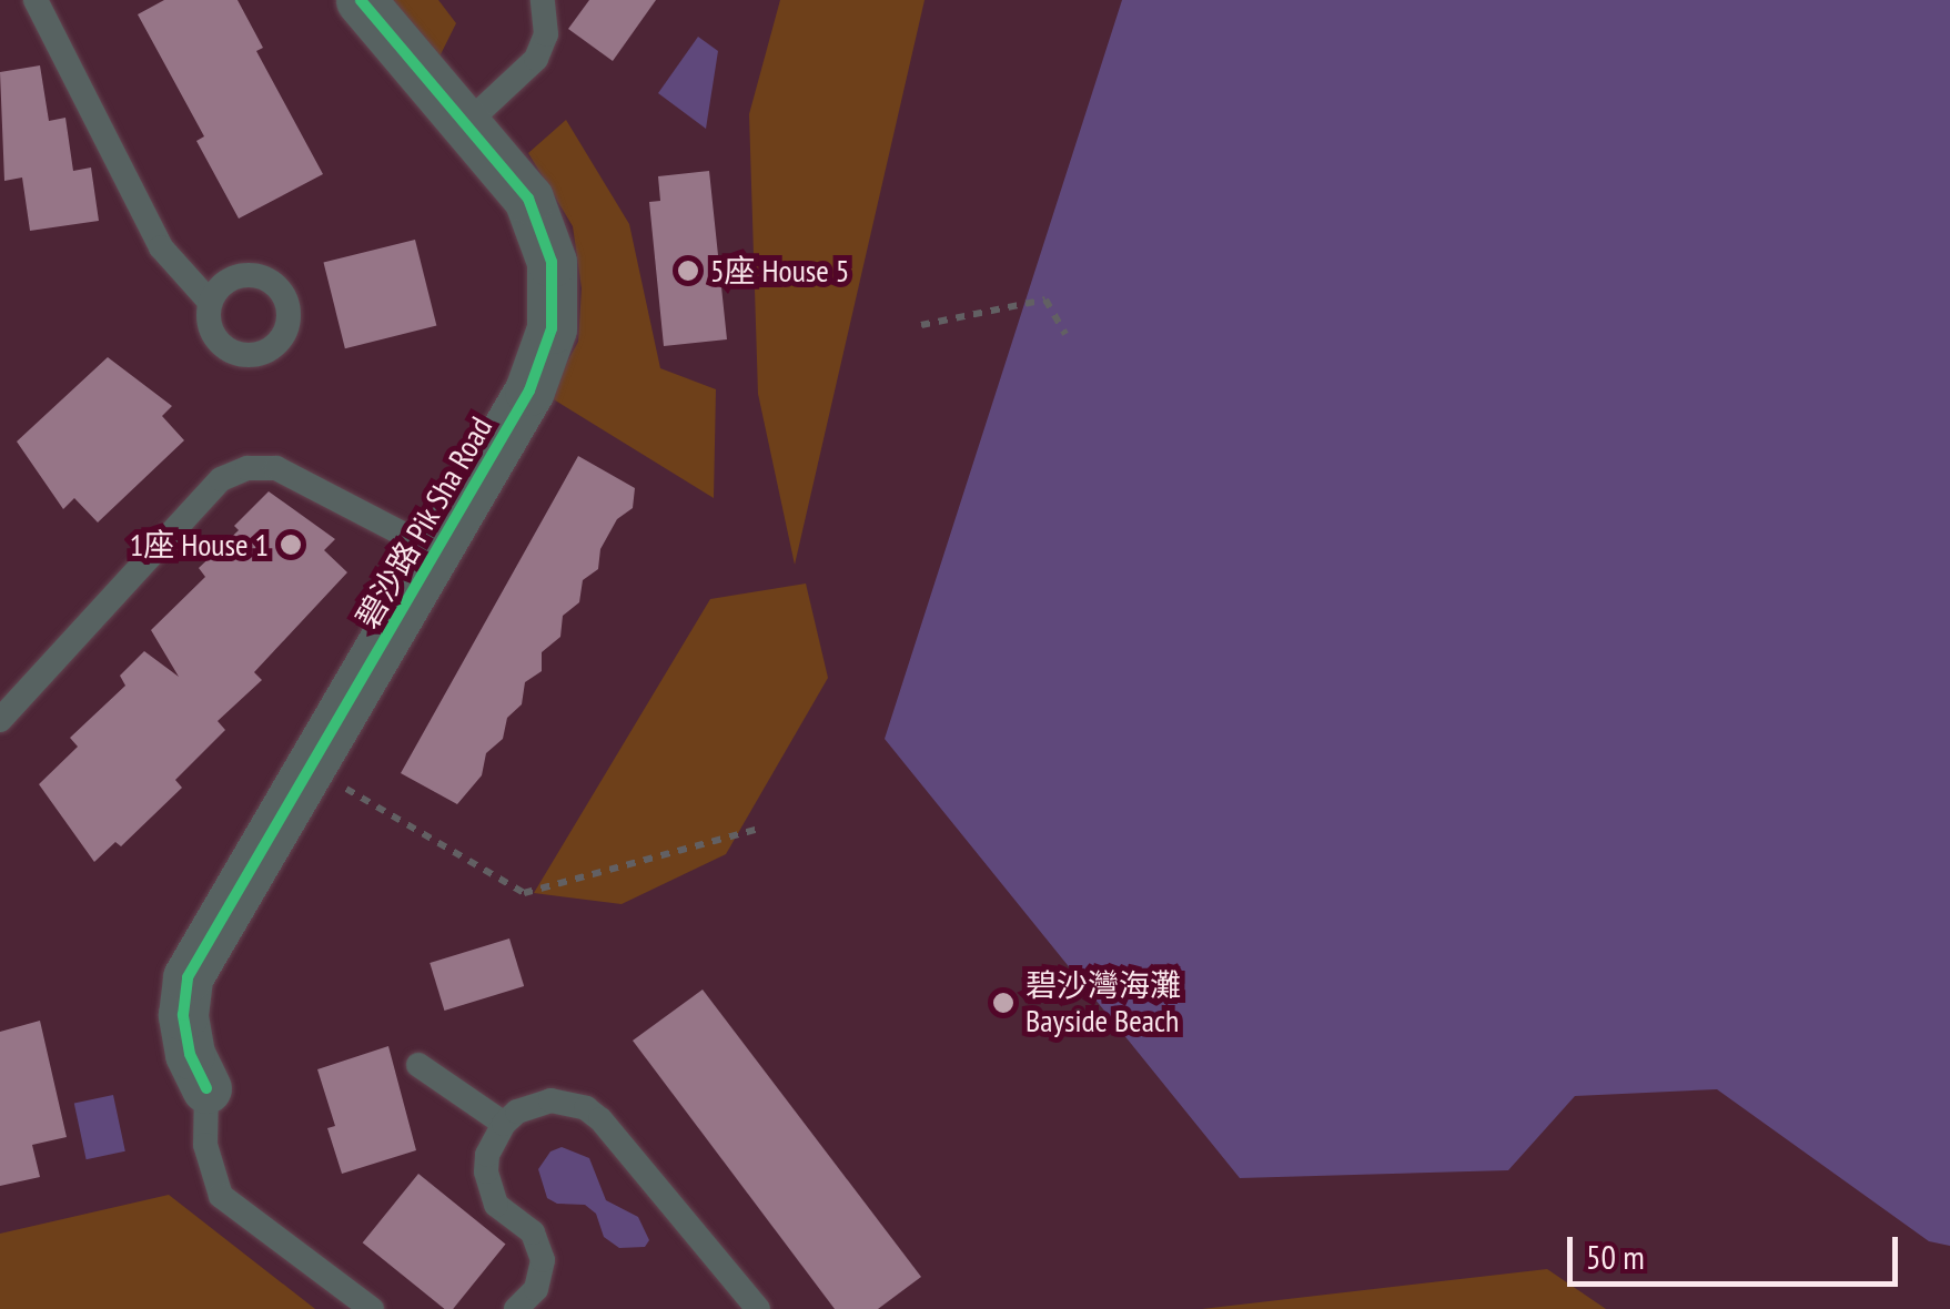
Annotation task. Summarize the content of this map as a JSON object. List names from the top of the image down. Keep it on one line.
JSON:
{"streets":{"street":["碧沙路 Pik Sha Road"]},"places":["5座 House 5","1座 House 1","碧沙灣海灘 Bayside Beach"],"scale_bar":"50 m"}
